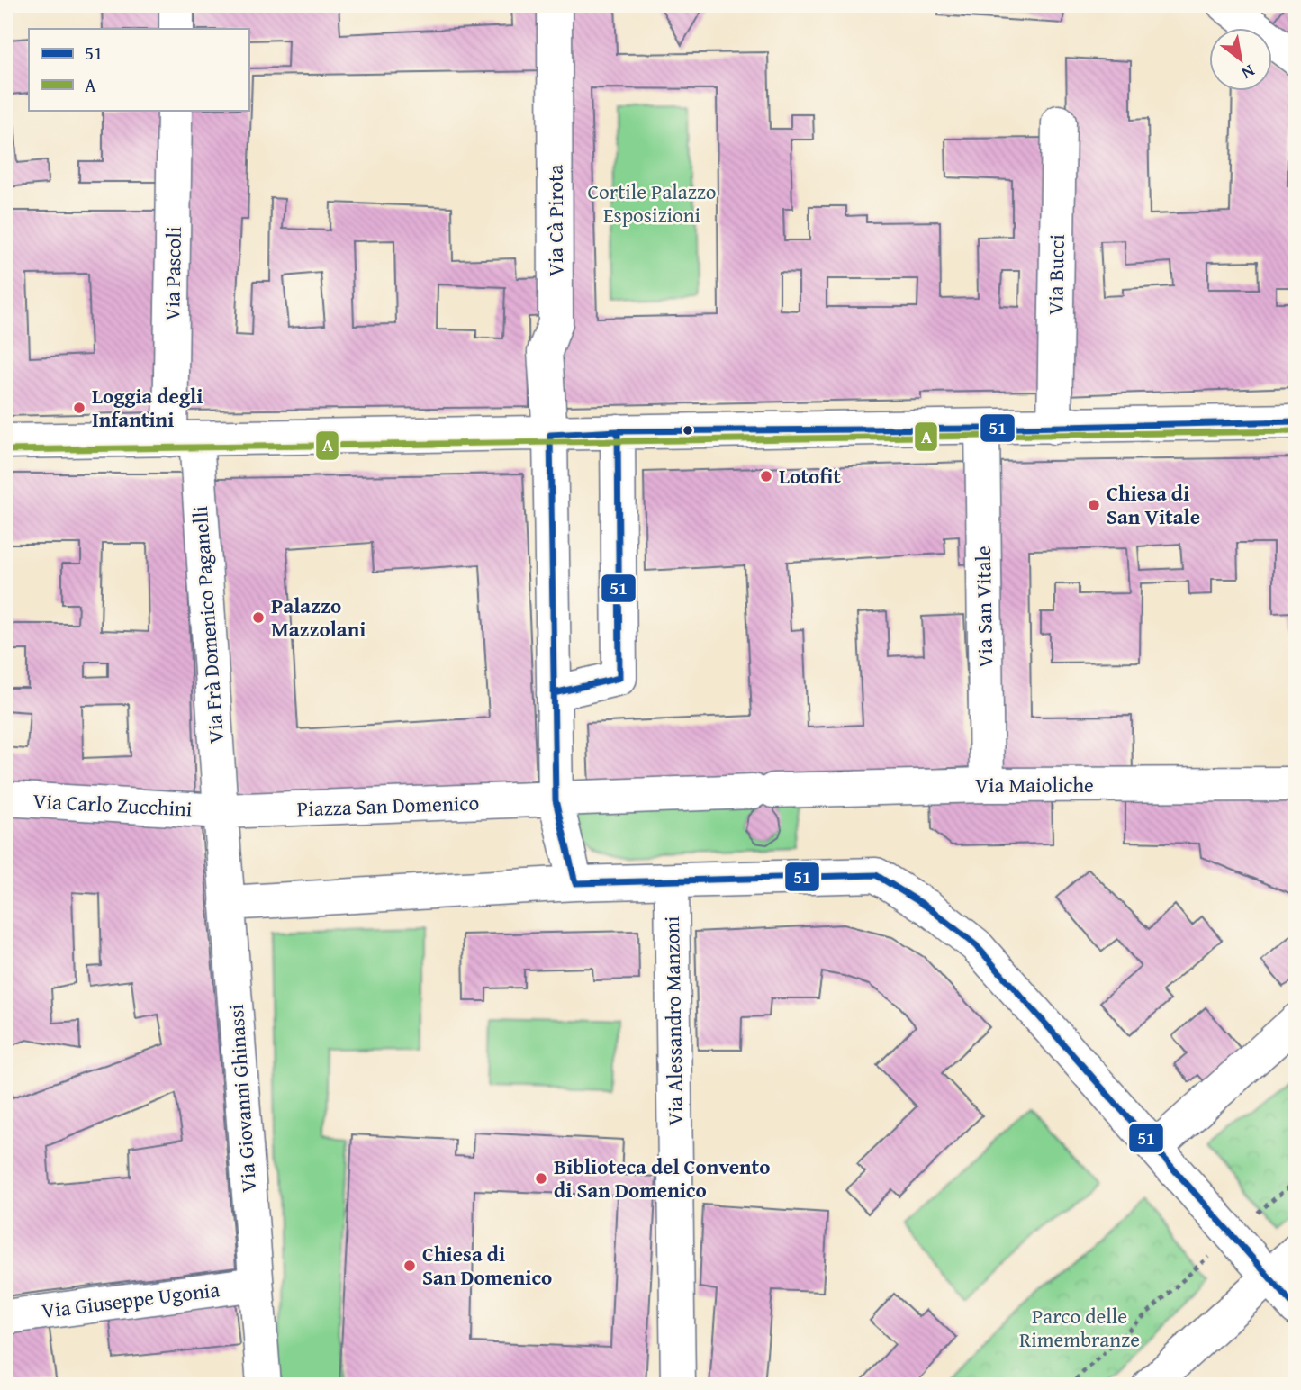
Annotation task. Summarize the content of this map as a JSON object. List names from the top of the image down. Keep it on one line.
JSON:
{"streets":{"street":["Via Cà Pirota","Via Pascoli","Via Bucci","Via San Vitale","Via Frà Domenico Paganelli","Via Maioliche","Via Carlo Zucchini","Piazza San Domenico","Via Alessandro Manzoni","Via Giovanni Ghinassi","Via Giuseppe Ugonia"]},"crossings":[["Via Cà Pirota","Via Maioliche"],["Via Cà Pirota","Piazza San Domenico"],["Via Pascoli","Via Frà Domenico Paganelli"],["Via San Vitale","Via Maioliche"],["Via Frà Domenico Paganelli","Via Carlo Zucchini"],["Via Frà Domenico Paganelli","Piazza San Domenico"],["Via Frà Domenico Paganelli","Via Giovanni Ghinassi"],["Via Maioliche","Piazza San Domenico"],["Via Carlo Zucchini","Piazza San Domenico"],["Via Carlo Zucchini","Via Giovanni Ghinassi"],["Piazza San Domenico","Via Giovanni Ghinassi"],["Via Giovanni Ghinassi","Via Giuseppe Ugonia"]],"parks":["Cortile Palazzo Esposizioni","Parco delle Rimembranze"],"places":["Loggia degli Infantini","Lotofit","Chiesa di San Vitale","Palazzo Mazzolani","Biblioteca del Convento di San Domenico","Chiesa di San Domenico"],"lines":["transit line 51","transit line A"],"legend":["51","A"],"north":"bottom right"}
